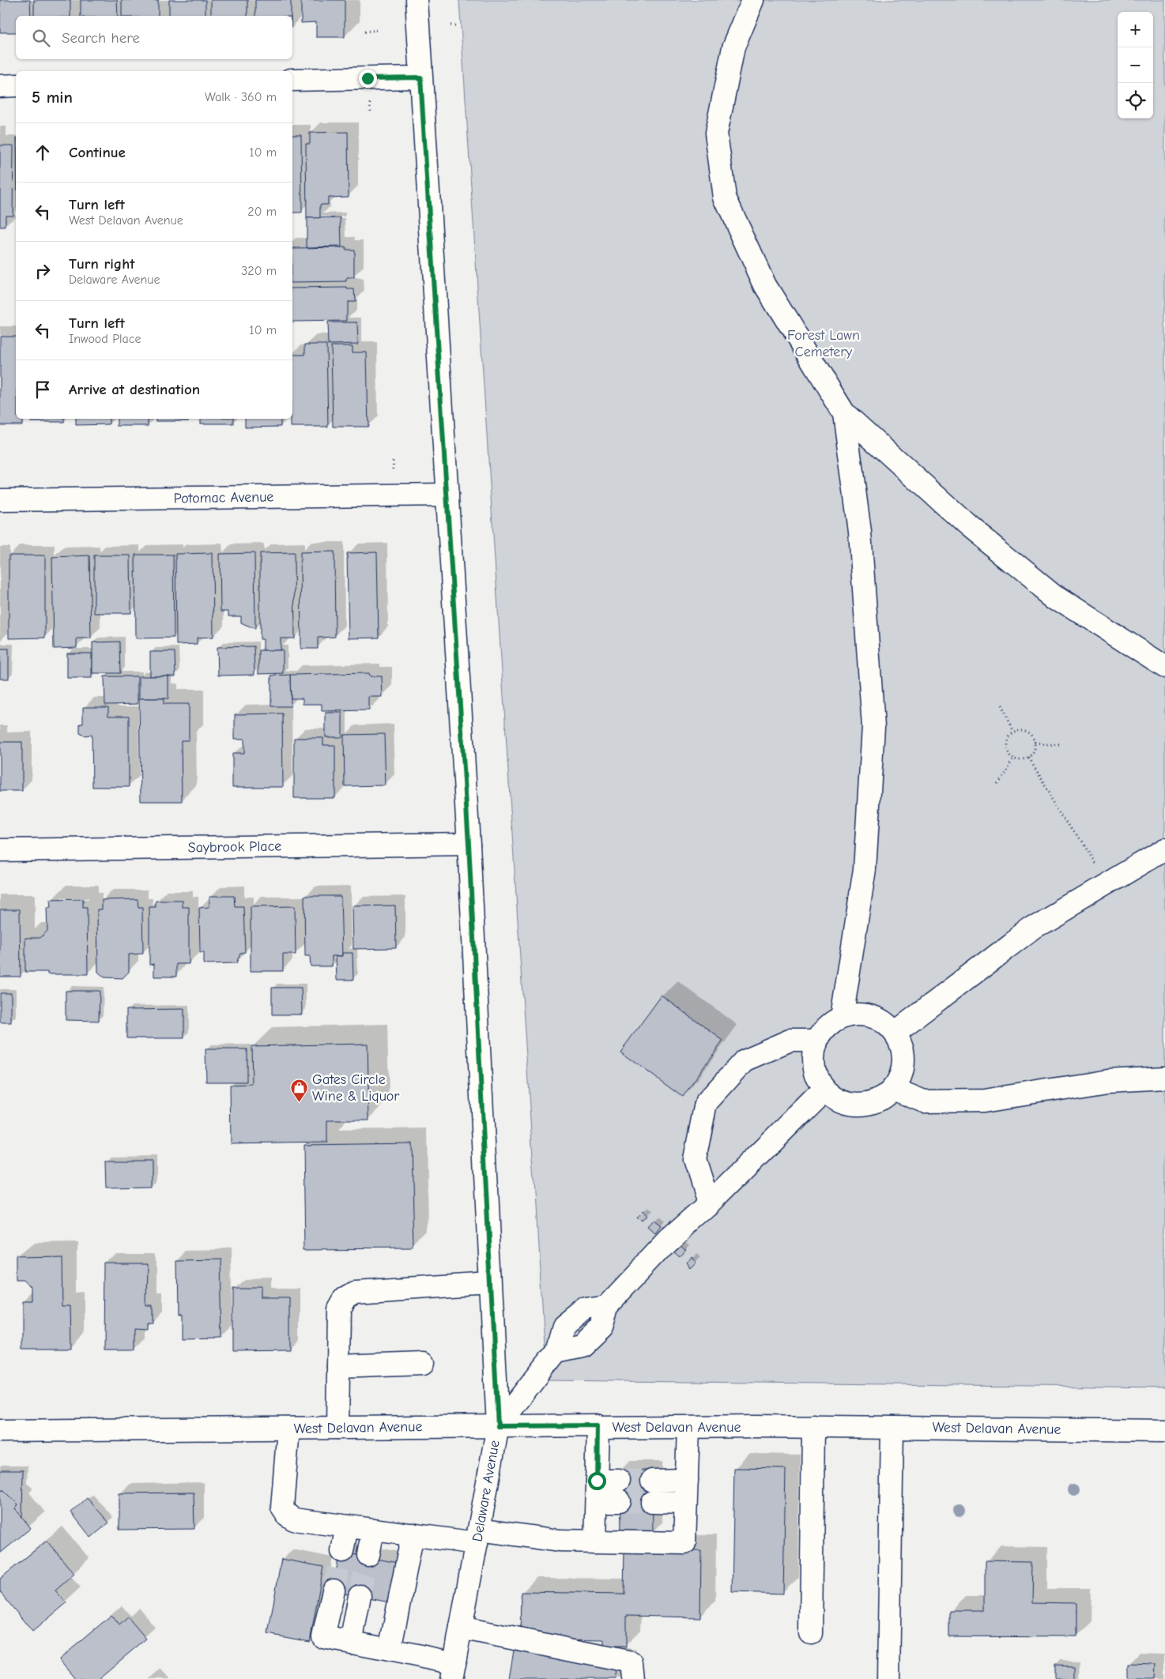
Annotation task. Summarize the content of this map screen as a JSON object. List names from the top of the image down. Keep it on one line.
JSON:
{"streets":{"street":["Potomac Avenue","Saybrook Place","West Delavan Avenue","Delaware Avenue"]},"crossings":[["Potomac Avenue","Delaware Avenue"],["Saybrook Place","Delaware Avenue"],["West Delavan Avenue","Delaware Avenue"]],"parks":["Forest Lawn Cemetery"],"places":{"shop":["Gates Circle Wine & Liquor"]},"page":{"map_buttons":["+","−"],"search":"Search here","heading":["5 min","Walk · 360 m"],"list":[["Continue","10 m"],["Turn left","West Delavan Avenue","20 m"],["Turn right","Delaware Avenue","320 m"],["Turn left","Inwood Place","10 m"],"Arrive at destination"]}}
